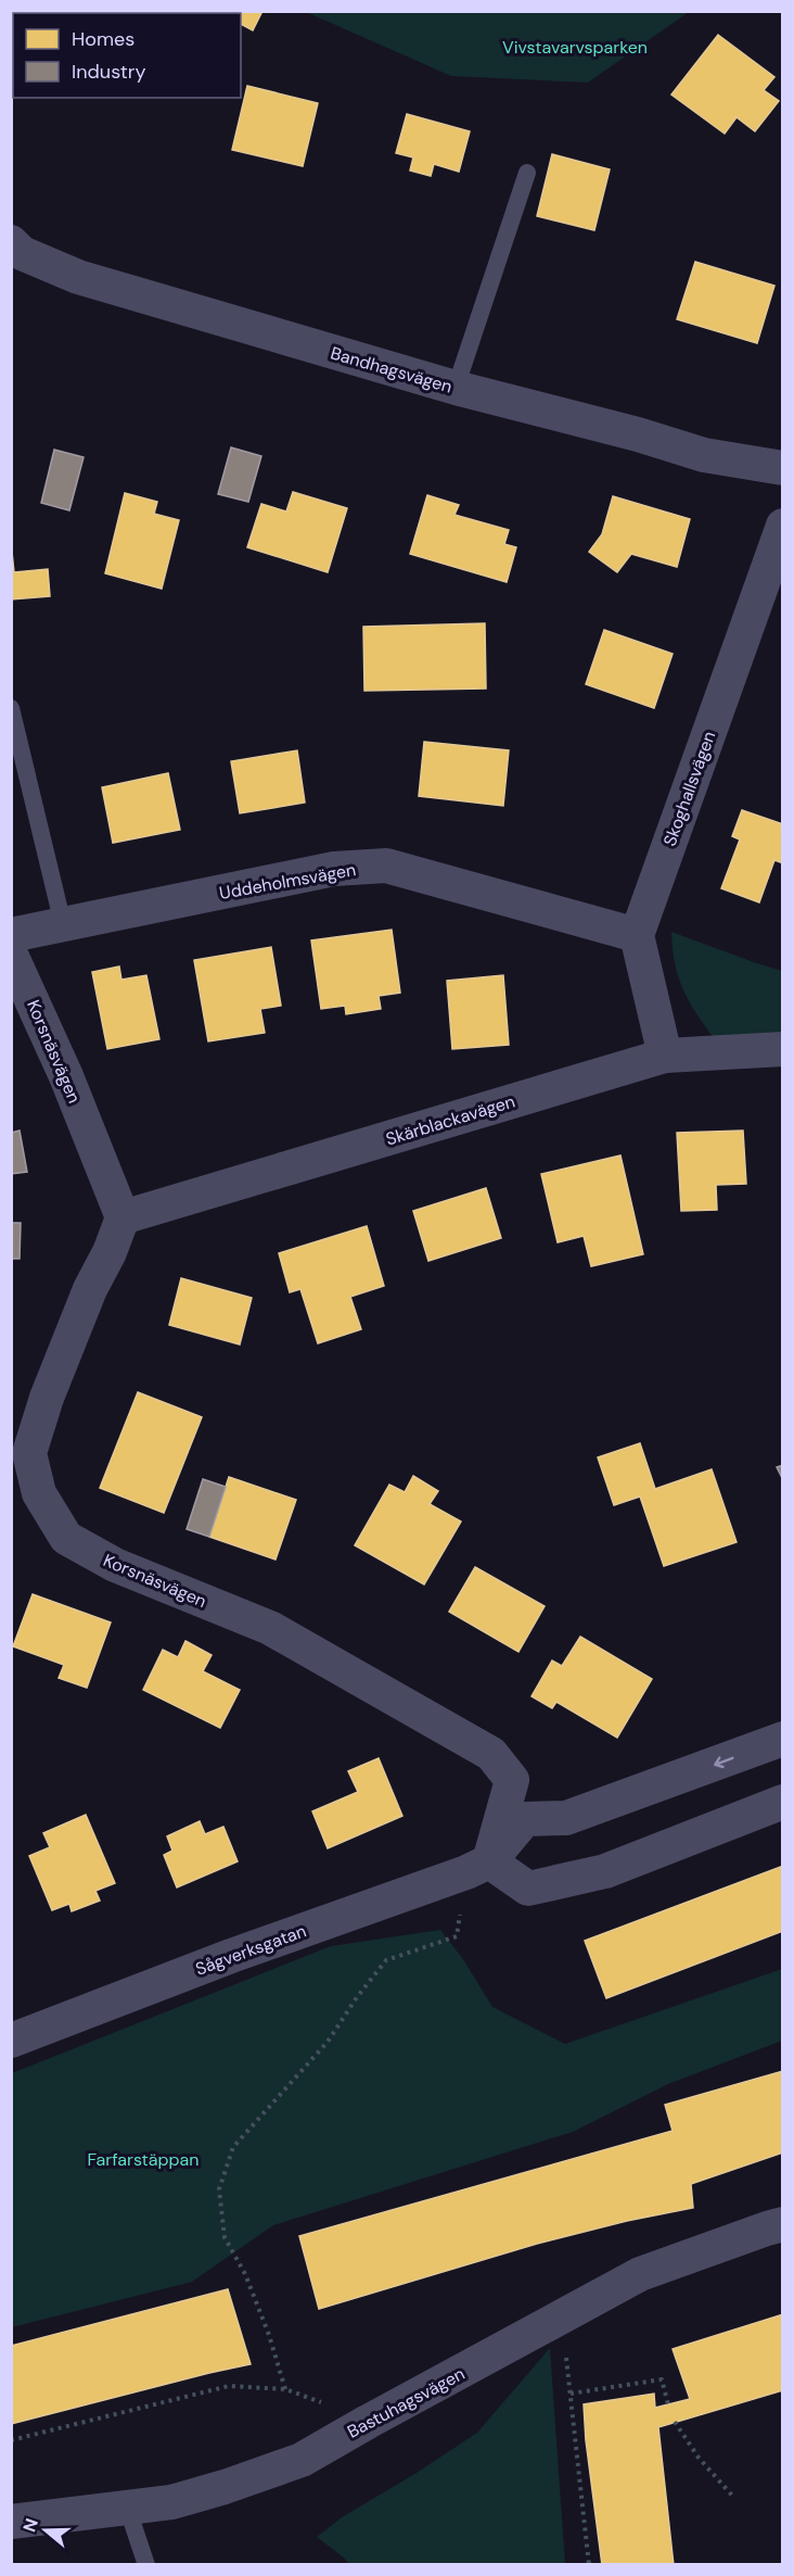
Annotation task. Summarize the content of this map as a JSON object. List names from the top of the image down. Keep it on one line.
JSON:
{"streets":{"street":["Bandhagsvägen","Skoghallsvägen","Uddeholmsvägen","Korsnäsvägen","Skärblackavägen","Sågverksgatan","Bastuhagsvägen"]},"crossings":[["Skoghallsvägen","Uddeholmsvägen"],["Korsnäsvägen","Skärblackavägen"],["Korsnäsvägen","Sågverksgatan"]],"parks":["Vivstavarvsparken","Farfarstäppan"],"legend":["Homes","Industry"],"north":"left"}
